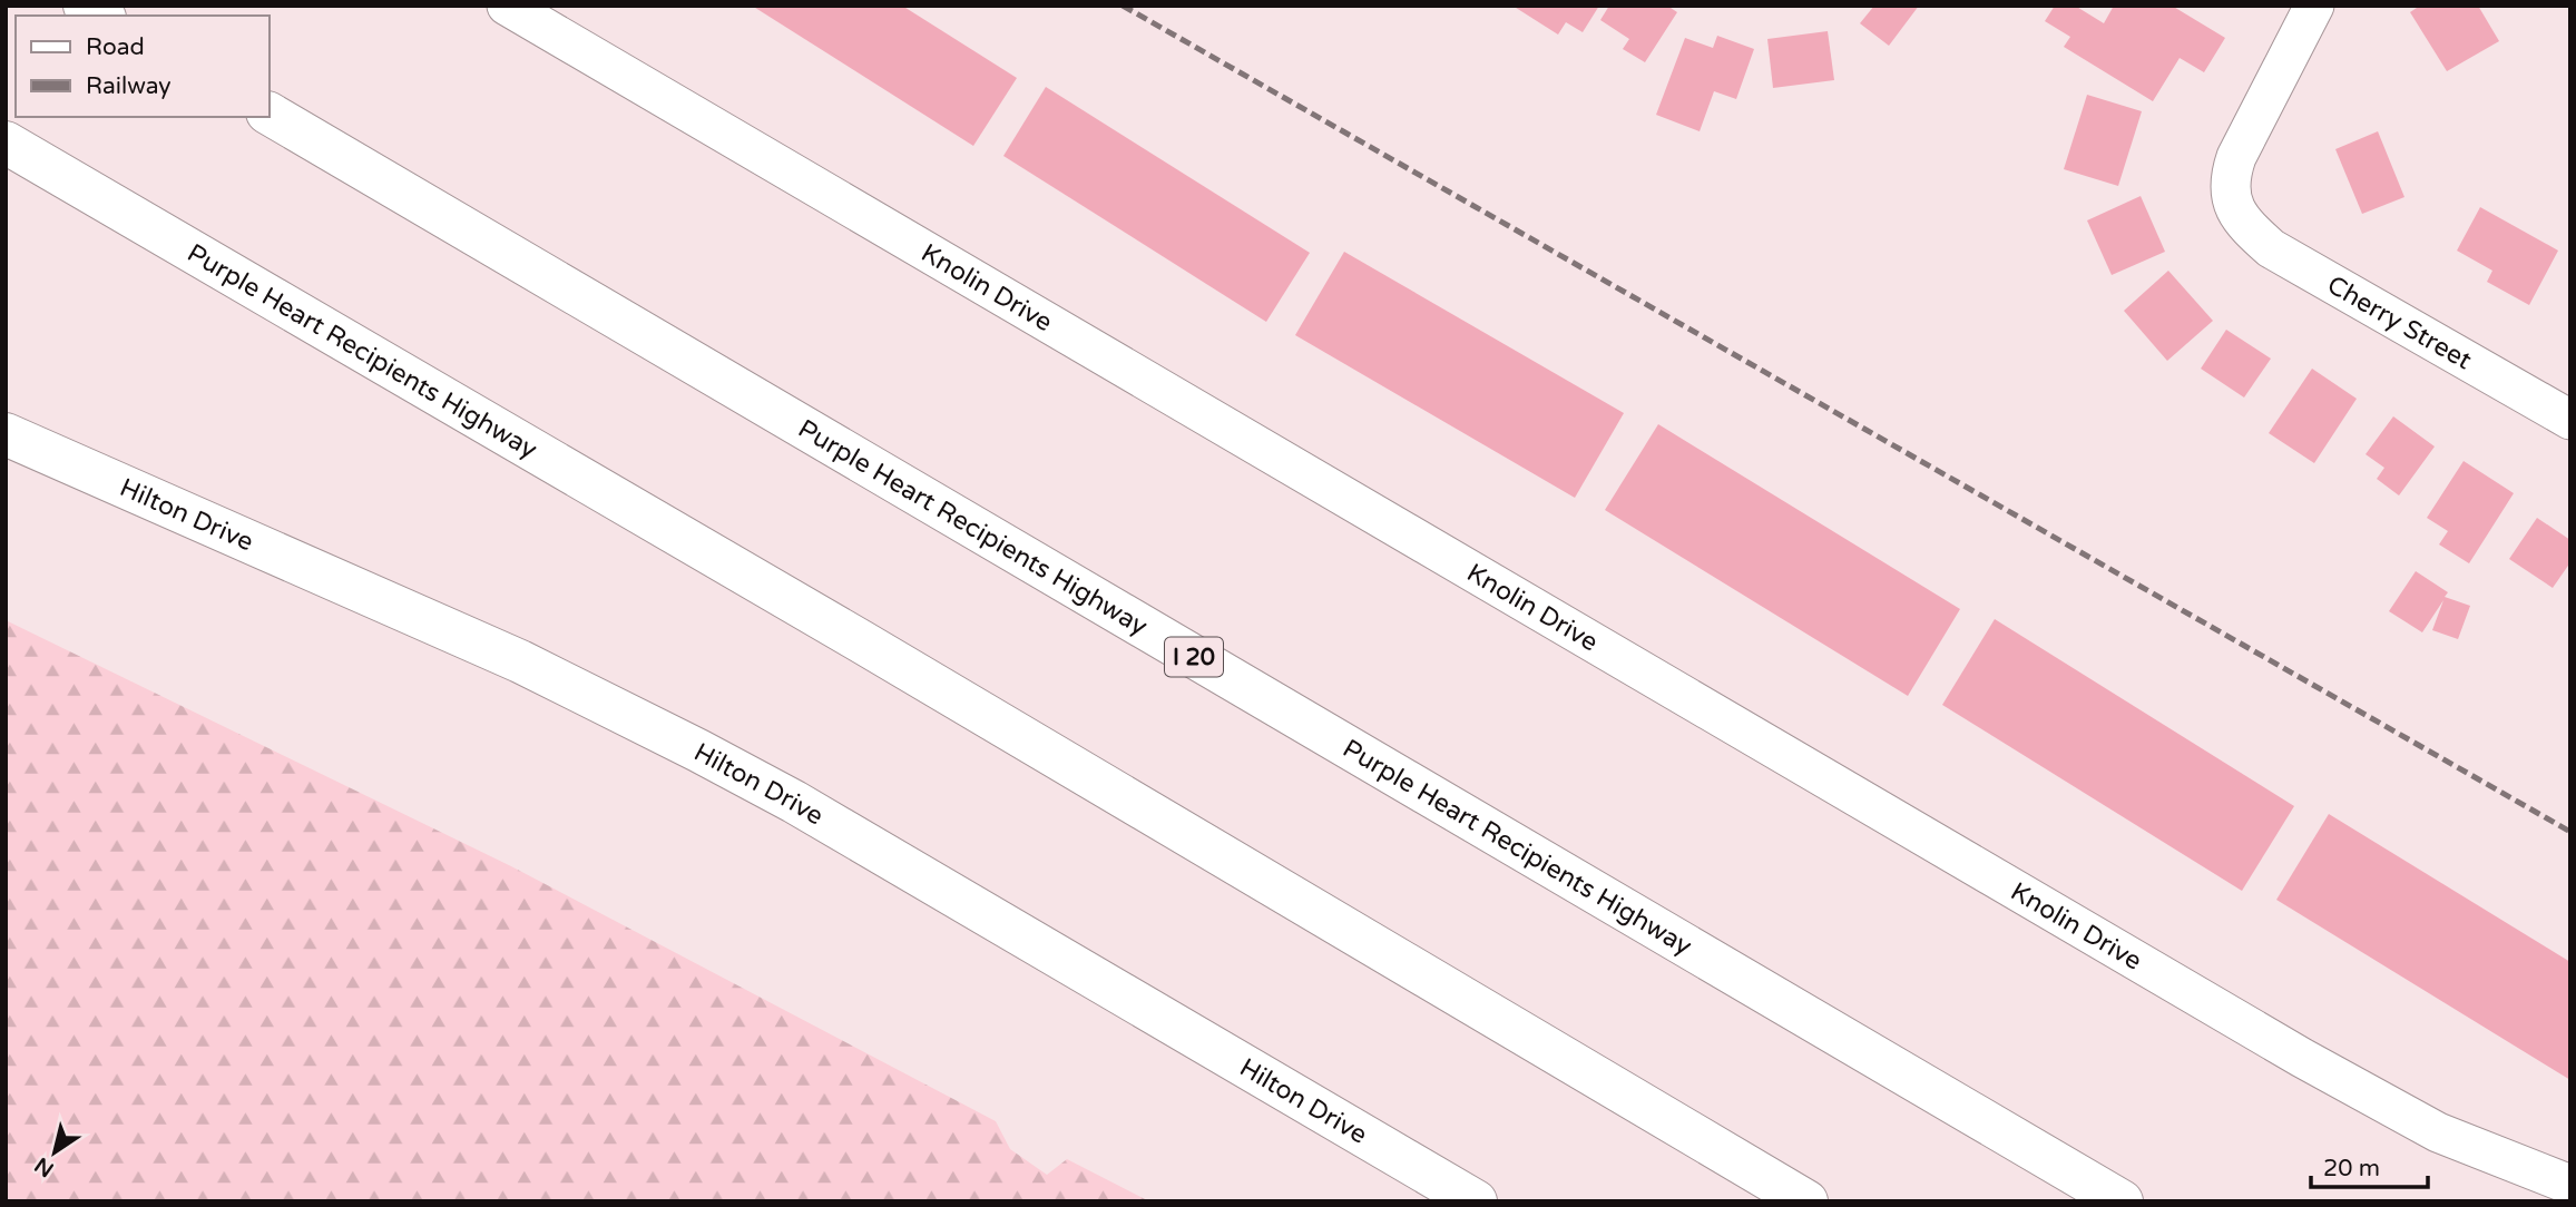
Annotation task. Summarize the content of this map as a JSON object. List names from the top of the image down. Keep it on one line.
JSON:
{"streets":{"main road":["Purple Heart Recipients Highway","Hilton Drive","I 20"],"street":["Knolin Drive","Cherry Street"]},"legend":["Road","Railway"],"scale_bar":"20 m","north":"bottom left"}
